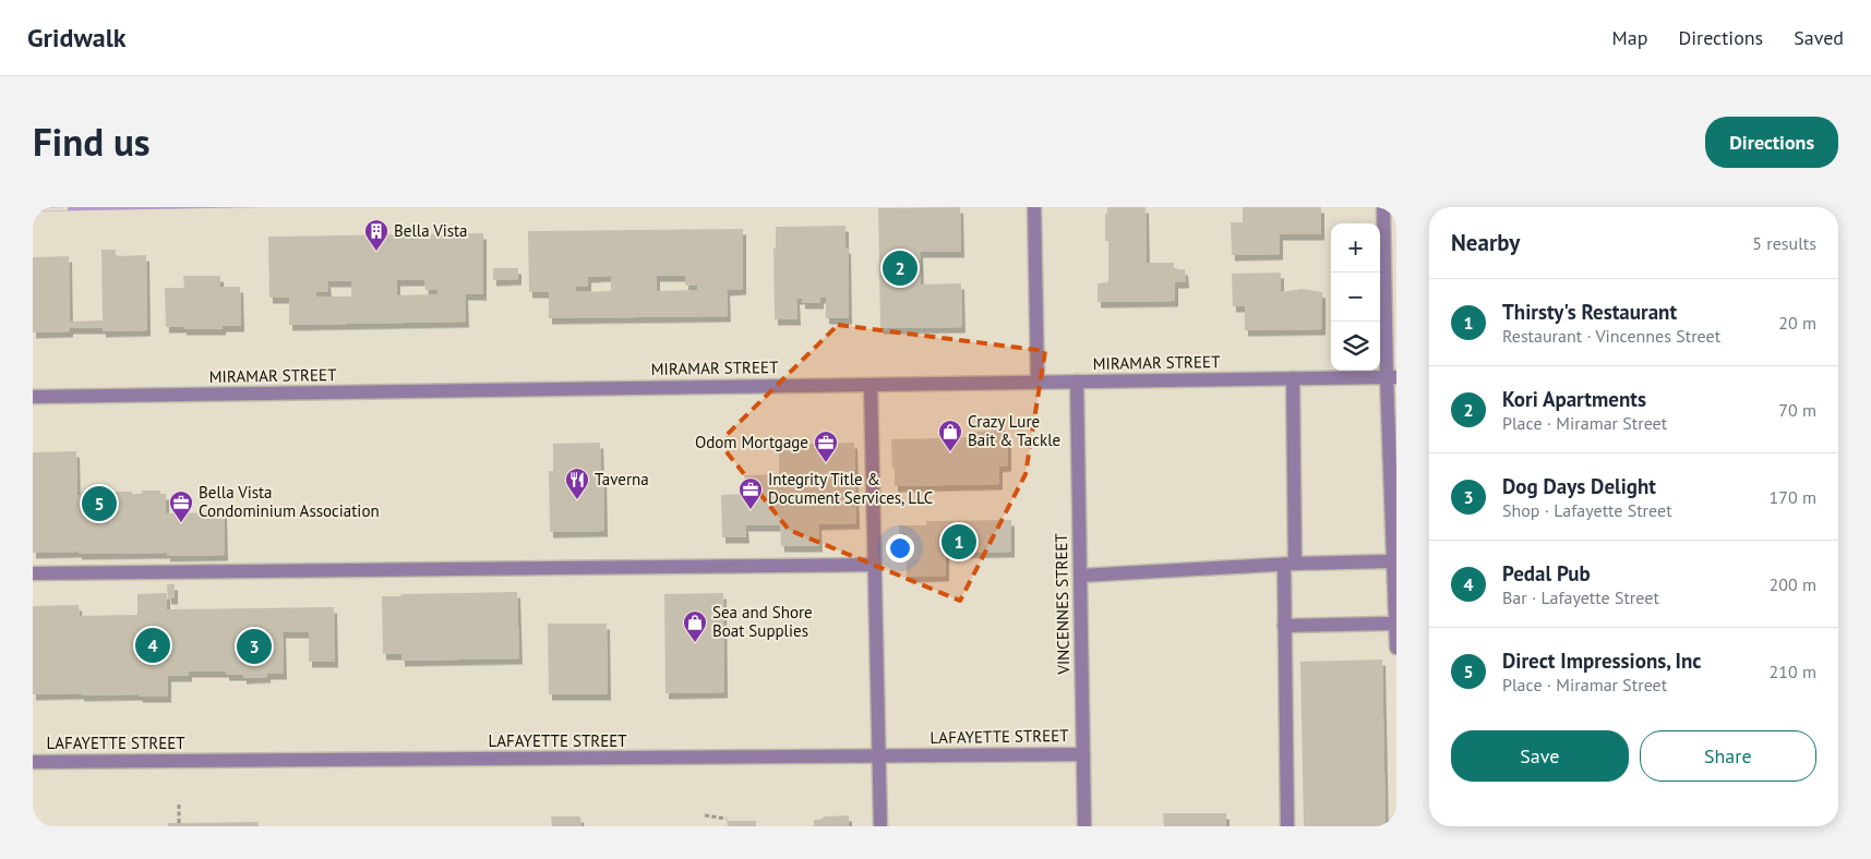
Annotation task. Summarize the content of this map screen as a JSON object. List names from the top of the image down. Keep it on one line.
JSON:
{"streets":{"street":["MIRAMAR STREET","VINCENNES STREET","LAFAYETTE STREET"]},"crossings":[["MIRAMAR STREET","VINCENNES STREET"],["VINCENNES STREET","LAFAYETTE STREET"]],"places":{"building":["Bella Vista"],"shop":["Crazy Lure Bait & Tackle","Sea and Shore Boat Supplies"],"office":["Odom Mortgage","Integrity Title & Document Services, LLC","Bella Vista Condominium Association"],"restaurant":["Taverna"]},"page":{"header":"Gridwalk","nav":["Map","Directions","Saved"],"title":"Find us","buttons":["Directions",["Save","Share"]],"heading":["Nearby","5 results"],"map_buttons":["+","−"],"pins":["2","5","1","4","3"],"list":[{"mark":"1","name":"Thirsty's Restaurant","note":"Restaurant · Vincennes Street","value":"20 m"},{"mark":"2","name":"Kori Apartments","note":"Place · Miramar Street","value":"70 m"},{"mark":"3","name":"Dog Days Delight","note":"Shop · Lafayette Street","value":"170 m"},{"mark":"4","name":"Pedal Pub","note":"Bar · Lafayette Street","value":"200 m"},{"mark":"5","name":"Direct Impressions, Inc","note":"Place · Miramar Street","value":"210 m"}]}}
